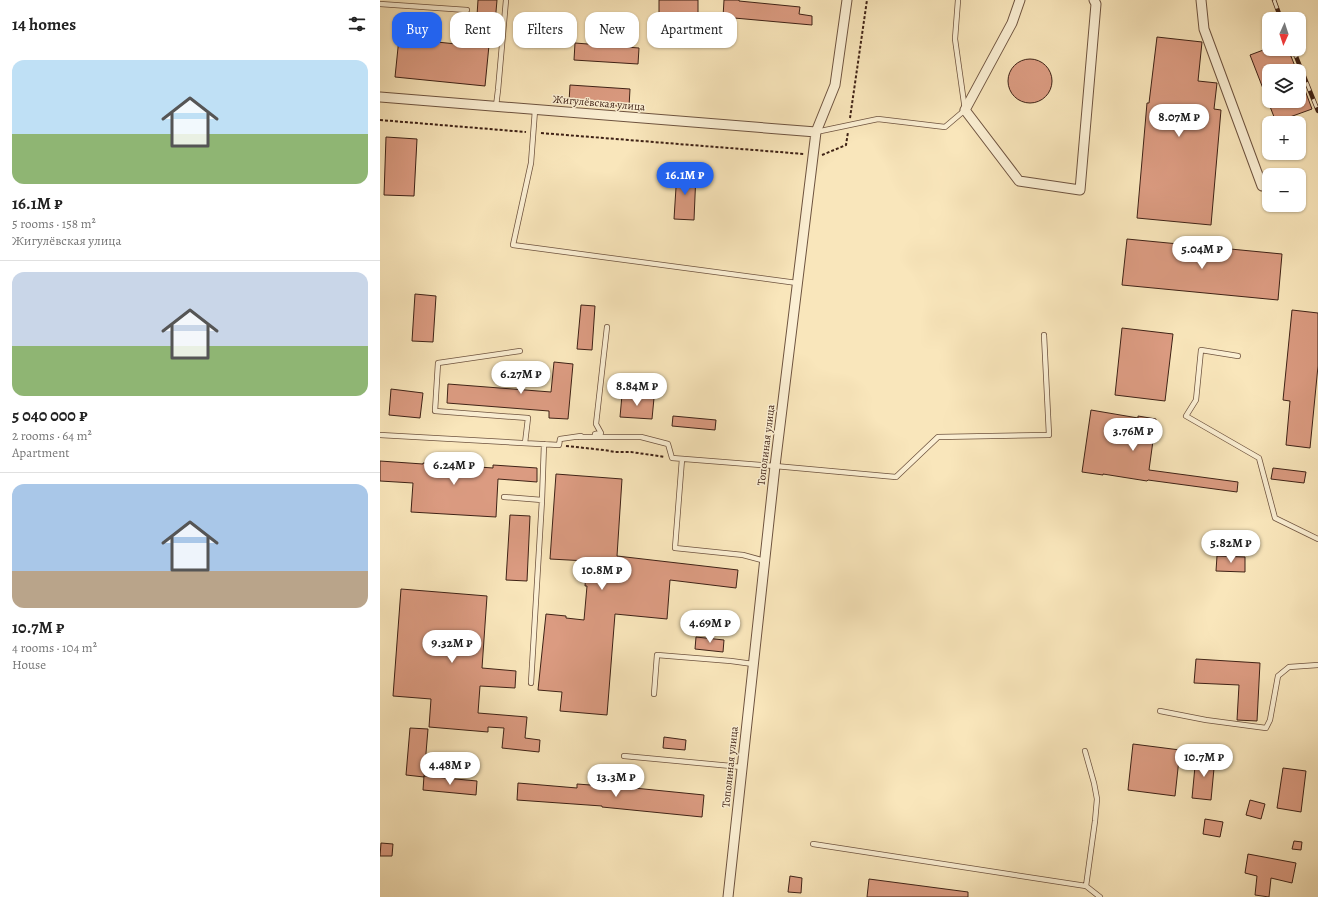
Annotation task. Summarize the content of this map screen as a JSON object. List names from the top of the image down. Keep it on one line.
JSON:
{"streets":{"street":["Жигулёвская улица","Тополиная улица"]},"crossings":[["Жигулёвская улица","Тополиная улица"]],"north":"bottom","page":{"heading":"14 homes","map_buttons":["+","−"],"chip":["Buy","Rent","Filters","New","Apartment"],"list":[{"name":"16.1M ₽","note":"5 rooms · 158 m² · Жигулёвская улица"},{"name":"5 040 000 ₽","note":"2 rooms · 64 m² · Apartment"},{"name":"10.7M ₽","note":"4 rooms · 104 m² · House"}],"price":["8.07M ₽","16.1M ₽","5.04M ₽","6.27M ₽","8.84M ₽","3.76M ₽","6.24M ₽","5.82M ₽","10.8M ₽","4.69M ₽","9.32M ₽","10.7M ₽","4.48M ₽","13.3M ₽"]}}
